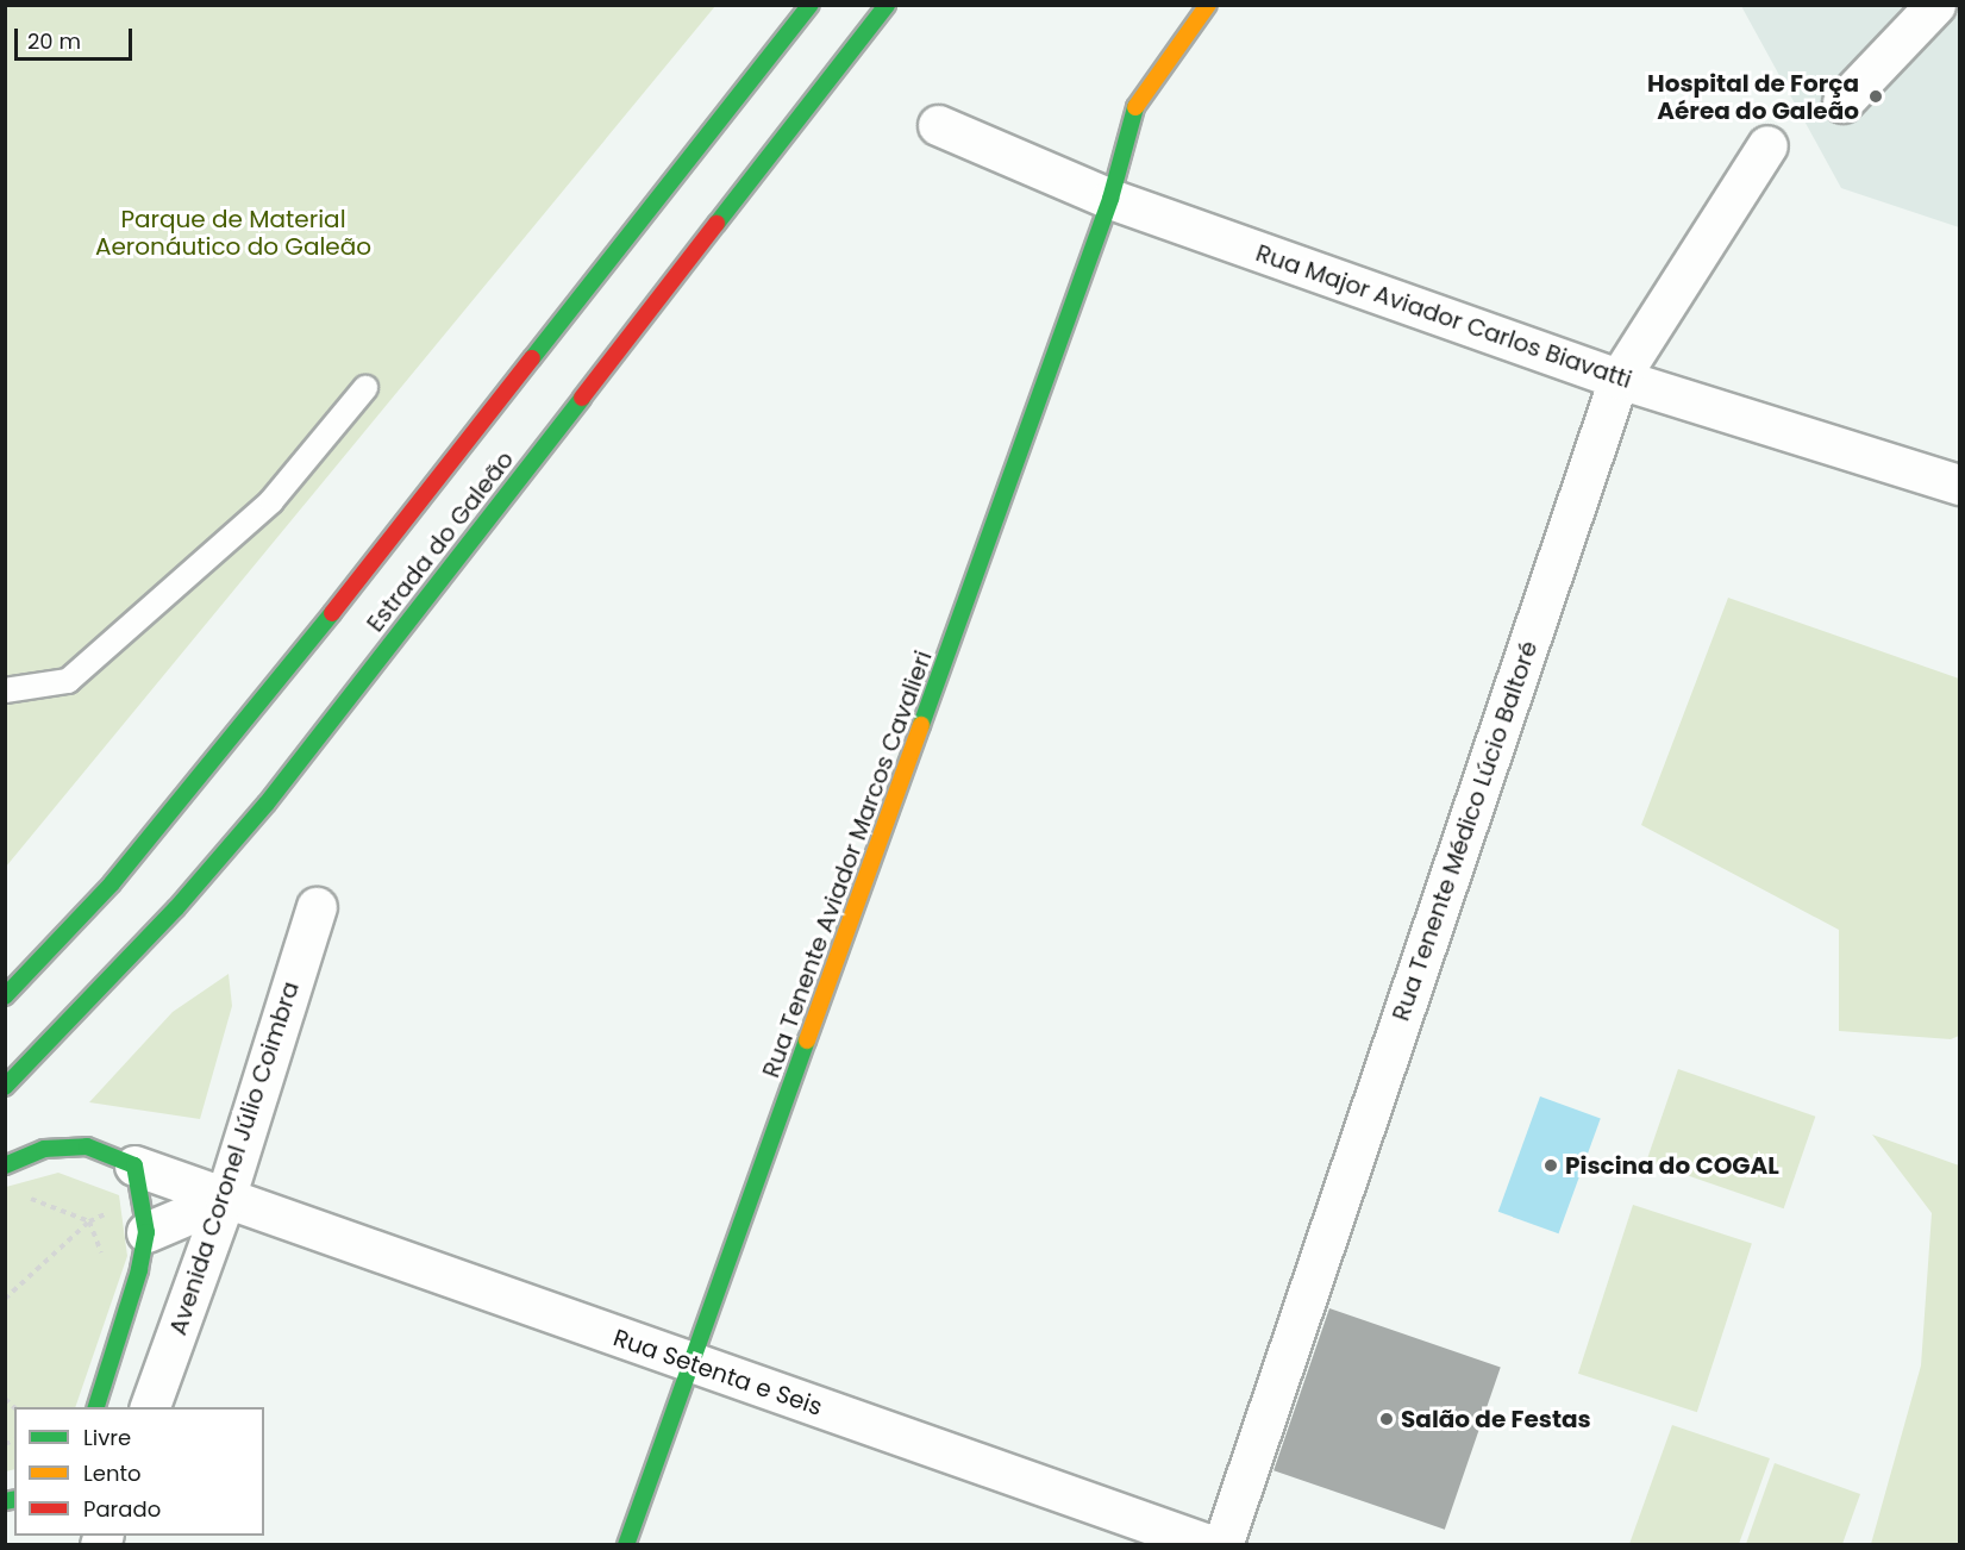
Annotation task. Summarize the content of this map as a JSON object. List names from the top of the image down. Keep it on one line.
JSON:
{"streets":{"main road":["Estrada do Galeão","Rua Tenente Aviador Marcos Cavalieri"],"street":["Rua Major Aviador Carlos Biavatti","Rua Tenente Médico Lúcio Baltoré","Avenida Coronel Júlio Coimbra","Rua Setenta e Seis"]},"crossings":[["Rua Major Aviador Carlos Biavatti","Rua Tenente Médico Lúcio Baltoré"],["Rua Major Aviador Carlos Biavatti","Rua Tenente Aviador Marcos Cavalieri"],["Rua Tenente Aviador Marcos Cavalieri","Rua Setenta e Seis"],["Avenida Coronel Júlio Coimbra","Rua Setenta e Seis"]],"parks":["Parque de Material Aeronáutico do Galeão"],"places":["Hospital de Força Aérea do Galeão","Piscina do COGAL","Salão de Festas"],"legend":["Livre","Lento","Parado"],"scale_bar":"20 m"}
